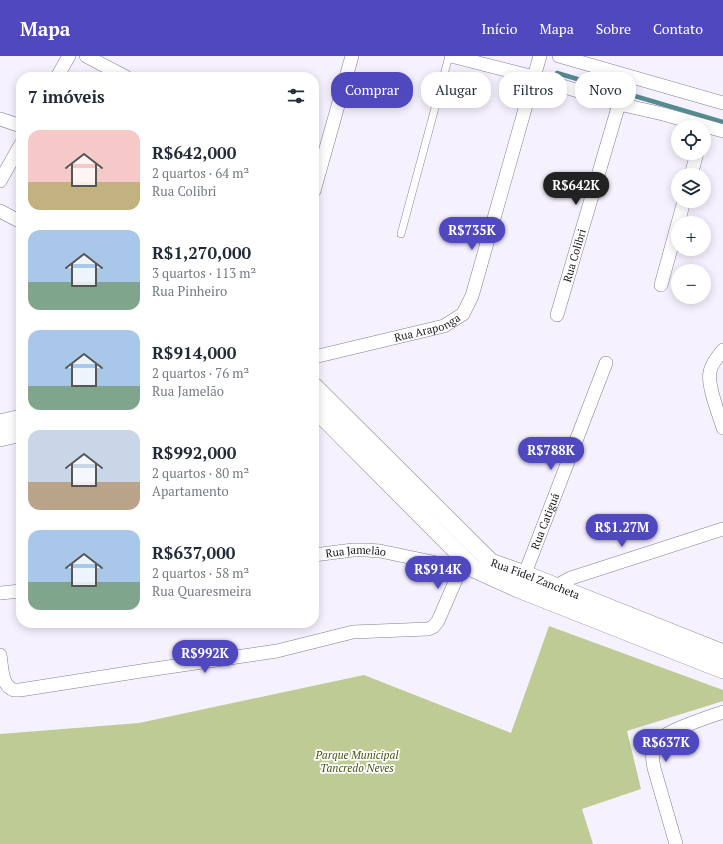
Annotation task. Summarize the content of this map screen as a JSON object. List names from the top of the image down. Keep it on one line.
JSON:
{"streets":{"street":["Rua Colibri","Rua Araponga","Rua Catiguá","Rua Jamelão","Rua Fidel Zancheta"]},"crossings":[["Rua Catiguá","Rua Fidel Zancheta"],["Rua Jamelão","Rua Fidel Zancheta"]],"parks":["Parque Municipal Tancredo Neves"],"page":{"header":"Mapa","nav":["Início","Mapa","Sobre","Contato"],"chip":["Comprar","Alugar","Filtros","Novo"],"heading":"7 imóveis","map_buttons":["+","−"],"list":[{"name":"R$642,000","note":"2 quartos · 64 m² · Rua Colibri"},{"name":"R$1,270,000","note":"3 quartos · 113 m² · Rua Pinheiro"},{"name":"R$914,000","note":"2 quartos · 76 m² · Rua Jamelão"},{"name":"R$992,000","note":"2 quartos · 80 m² · Apartamento"},{"name":"R$637,000","note":"2 quartos · 58 m² · Rua Quaresmeira"}],"price":["R$642K","R$735K","R$788K","R$1.27M","R$914K","R$992K","R$637K"]}}
